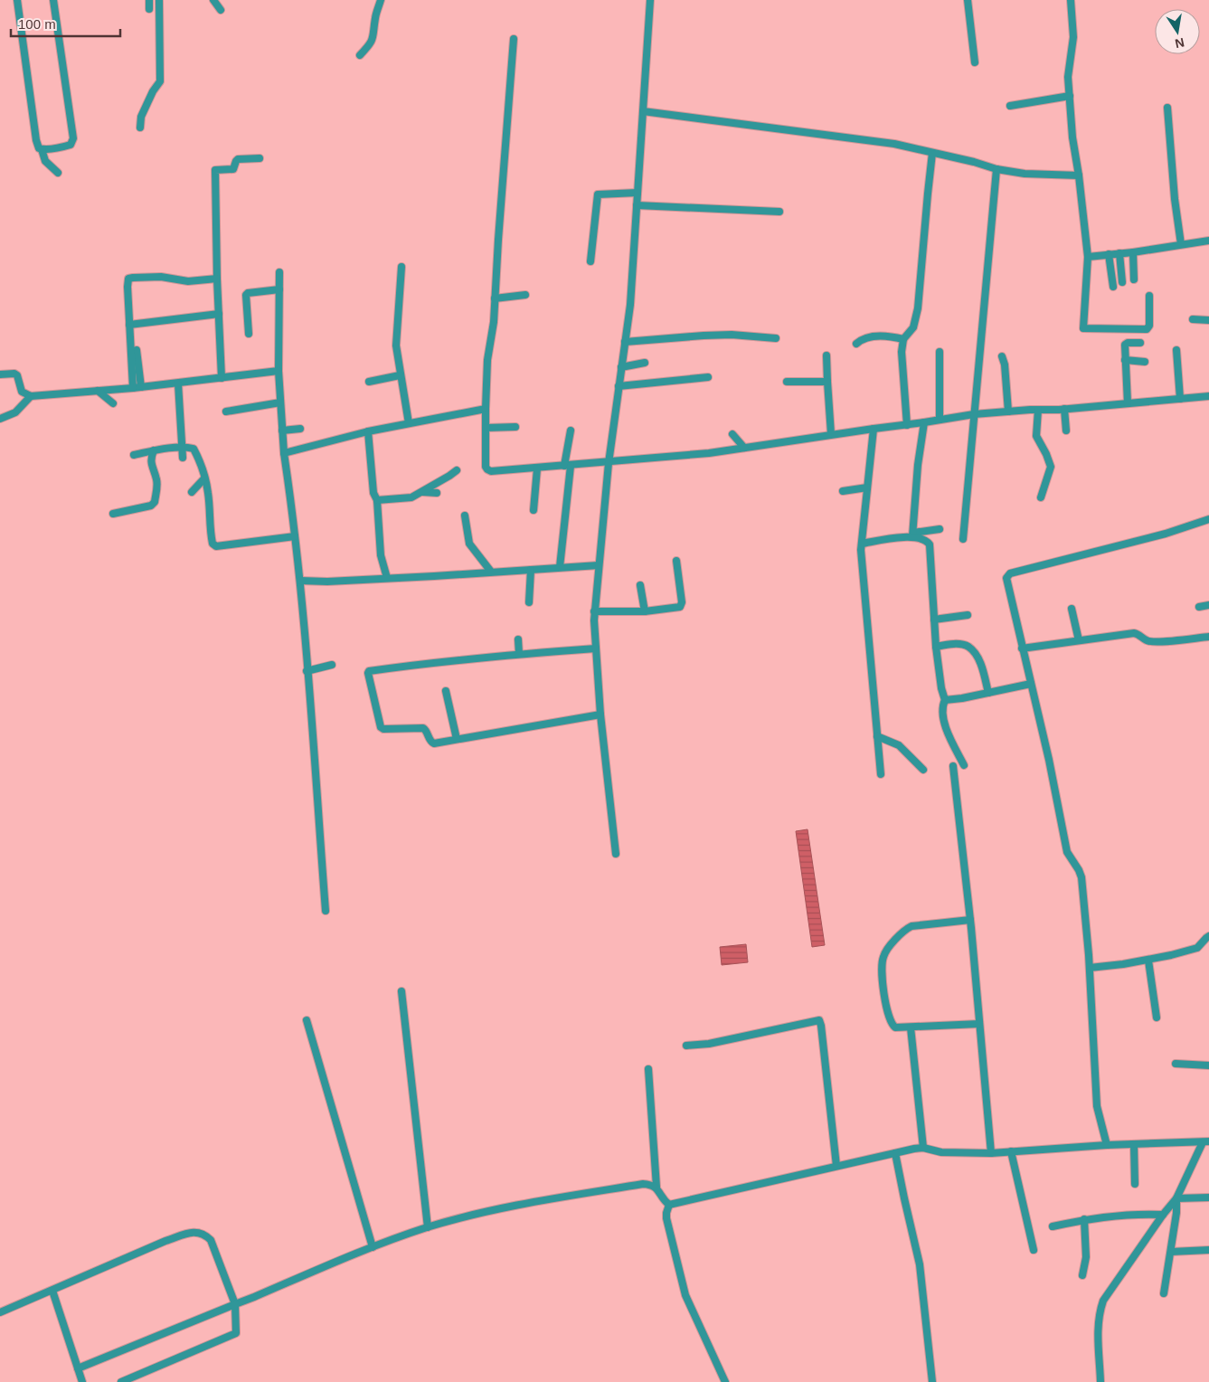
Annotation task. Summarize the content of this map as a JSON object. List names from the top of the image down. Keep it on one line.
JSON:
{"scale_bar":"100 m","north":"bottom"}
